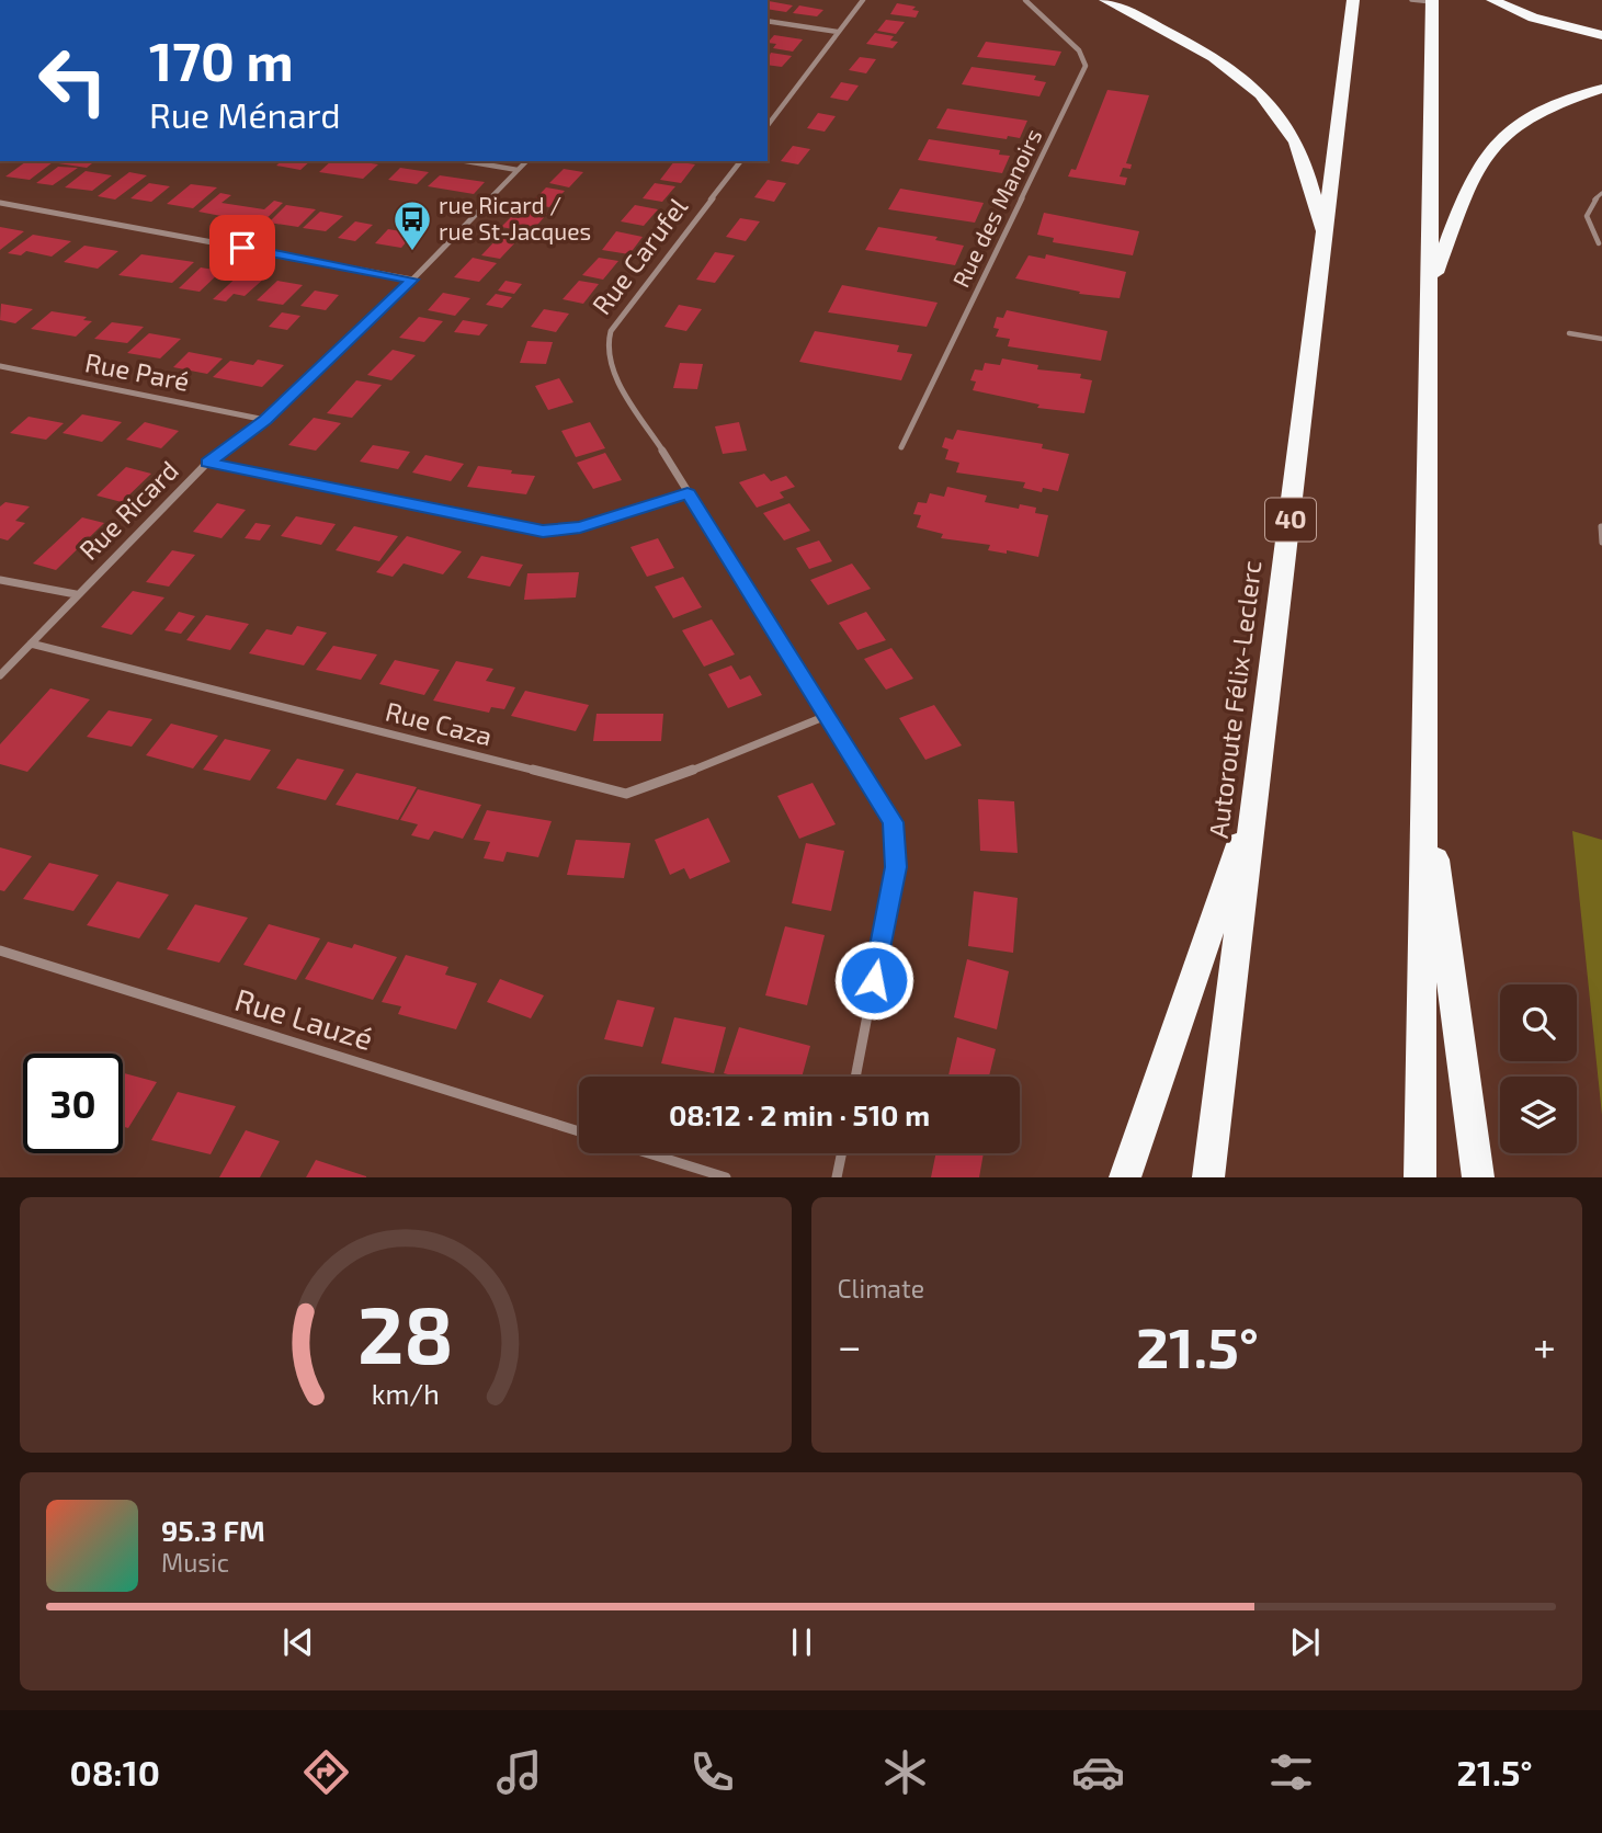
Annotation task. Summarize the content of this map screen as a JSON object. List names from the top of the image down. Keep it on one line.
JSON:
{"streets":{"highway":["40","Autoroute Félix-Leclerc"],"street":["Rue des Manoirs","Rue Carufel","Rue Paré","Rue Ricard","Rue Caza","Rue Lauzé"]},"crossings":[["Rue Carufel","Rue Caza"],["Rue Paré","Rue Ricard"],["Rue Ricard","Rue Caza"]],"places":{"bus stop":["rue Ricard / rue St-Jacques"]},"page":{"turn":["170 m","Rue Ménard"],"limit":"30","trip":"08:12 · 2 min · 510 m","tile":"Climate","heat":["−","21.5°","+"],"song":["95.3 FM","Music"],"tabs":["08:10","21.5°"],"gauge":["28","km/h"]}}
